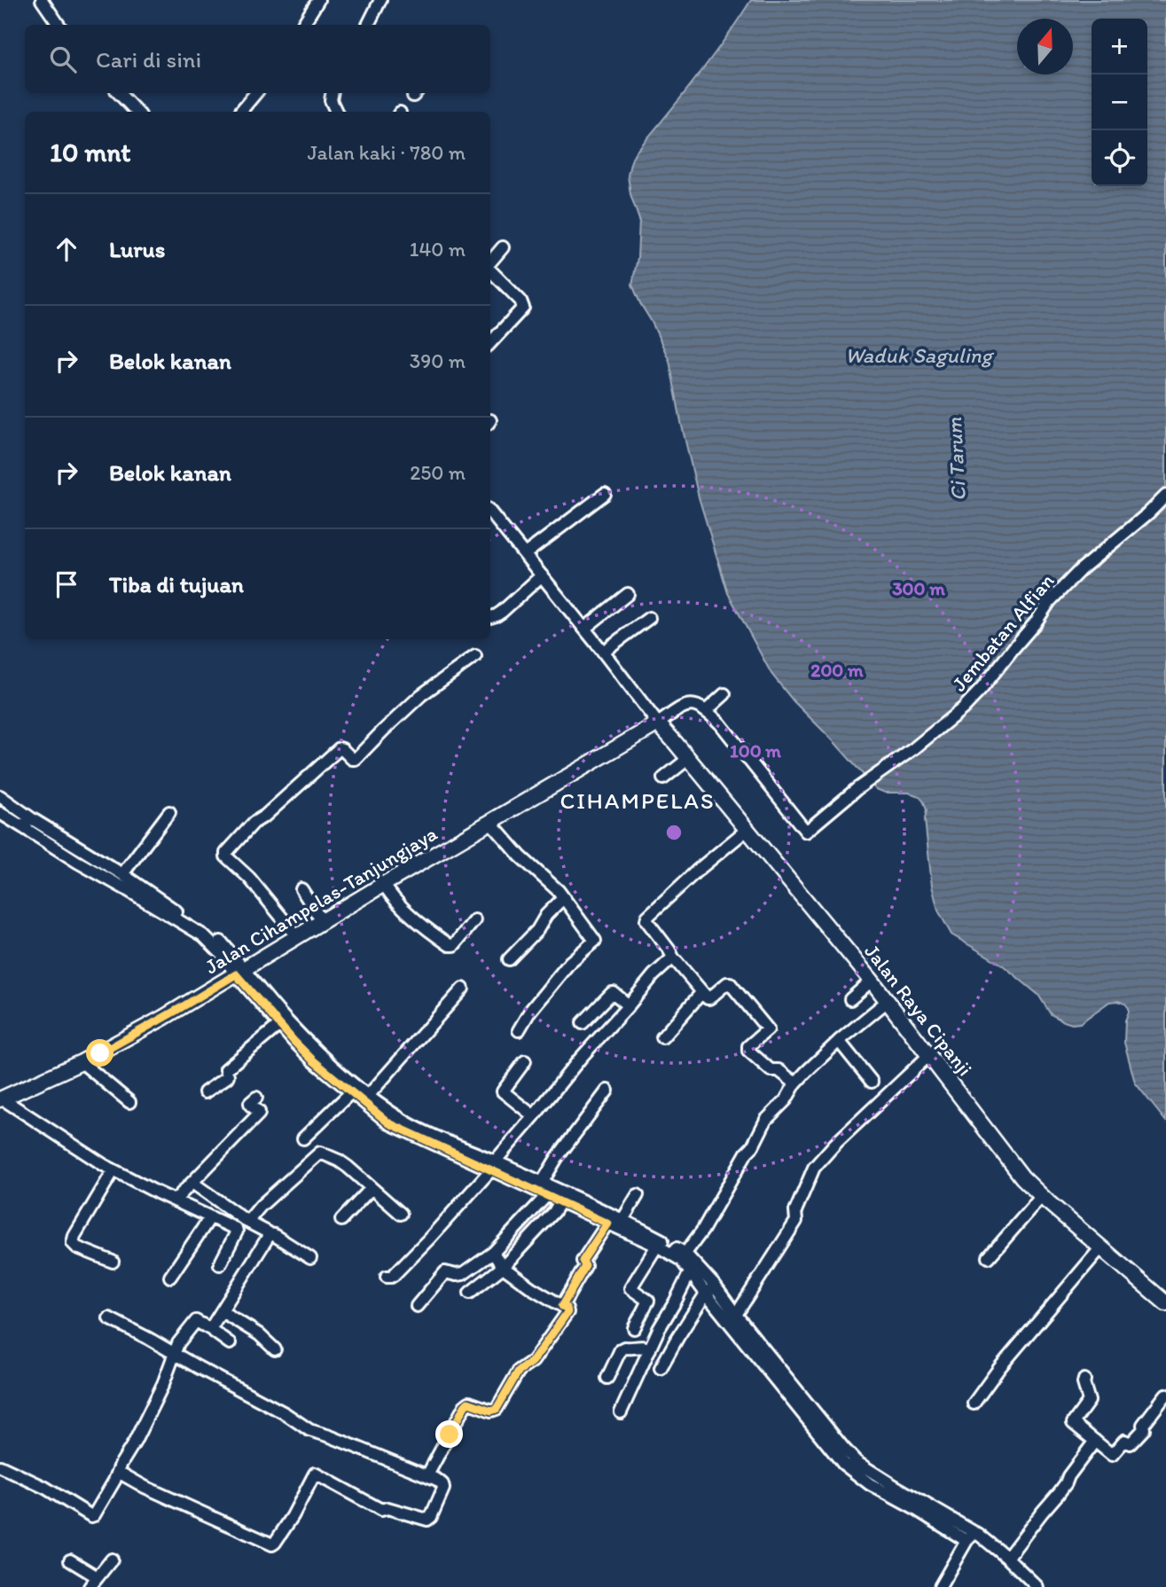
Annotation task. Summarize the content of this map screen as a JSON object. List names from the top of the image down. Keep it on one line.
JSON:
{"streets":{"main road":["Jalan Cihampelas-Tanjungjaya","Jalan Raya Cipanji"],"street":["Jembatan Alfian"]},"crossings":[["Jalan Cihampelas-Tanjungjaya","Jalan Raya Cipanji"]],"districts":["CIHAMPELAS"],"water":["Waduk Saguling","Ci Tarum"],"north":"top","page":{"map_buttons":["+","−"],"search":"Cari di sini","heading":["10 mnt","Jalan kaki · 780 m"],"list":[["Lurus","140 m"],["Belok kanan","390 m"],["Belok kanan","250 m"],"Tiba di tujuan"]},"rings":["300 m","200 m","100 m"]}
